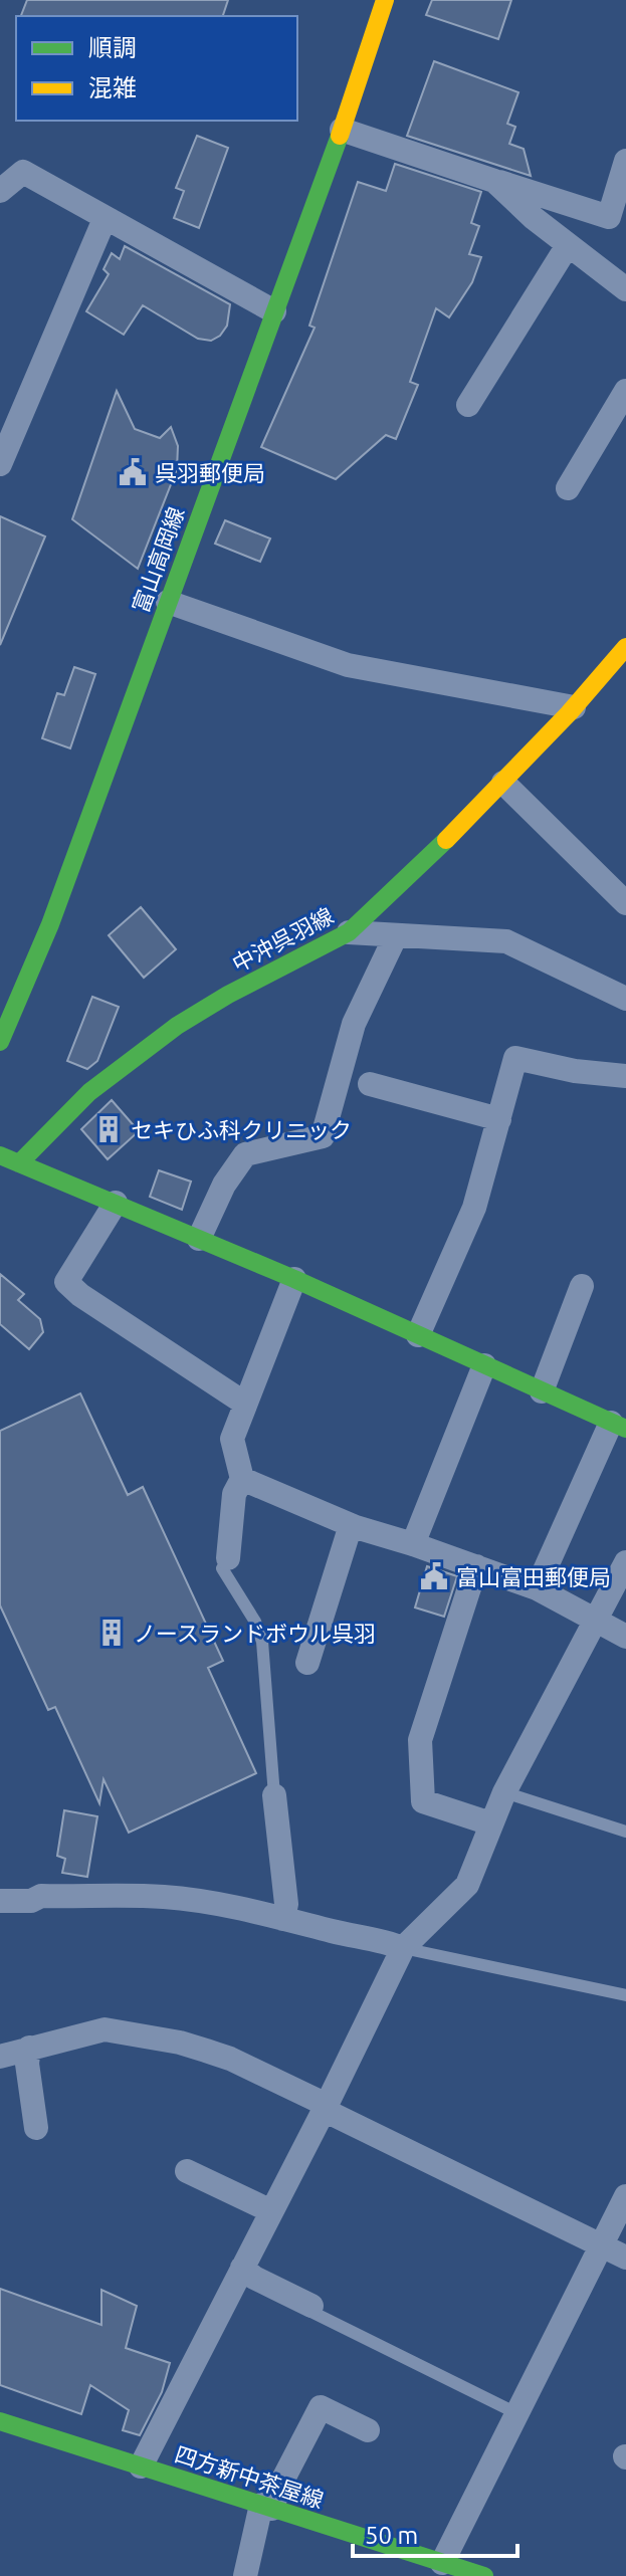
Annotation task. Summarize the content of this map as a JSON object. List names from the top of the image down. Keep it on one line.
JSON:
{"streets":{"main road":["富山高岡線","中沖呉羽線","四方新中茶屋線"]},"places":{"public building":["呉羽郵便局","富山富田郵便局"],"building":["セキひふ科クリニック","ノースランドボウル呉羽"]},"legend":["順調","混雑"],"scale_bar":"50 m"}
